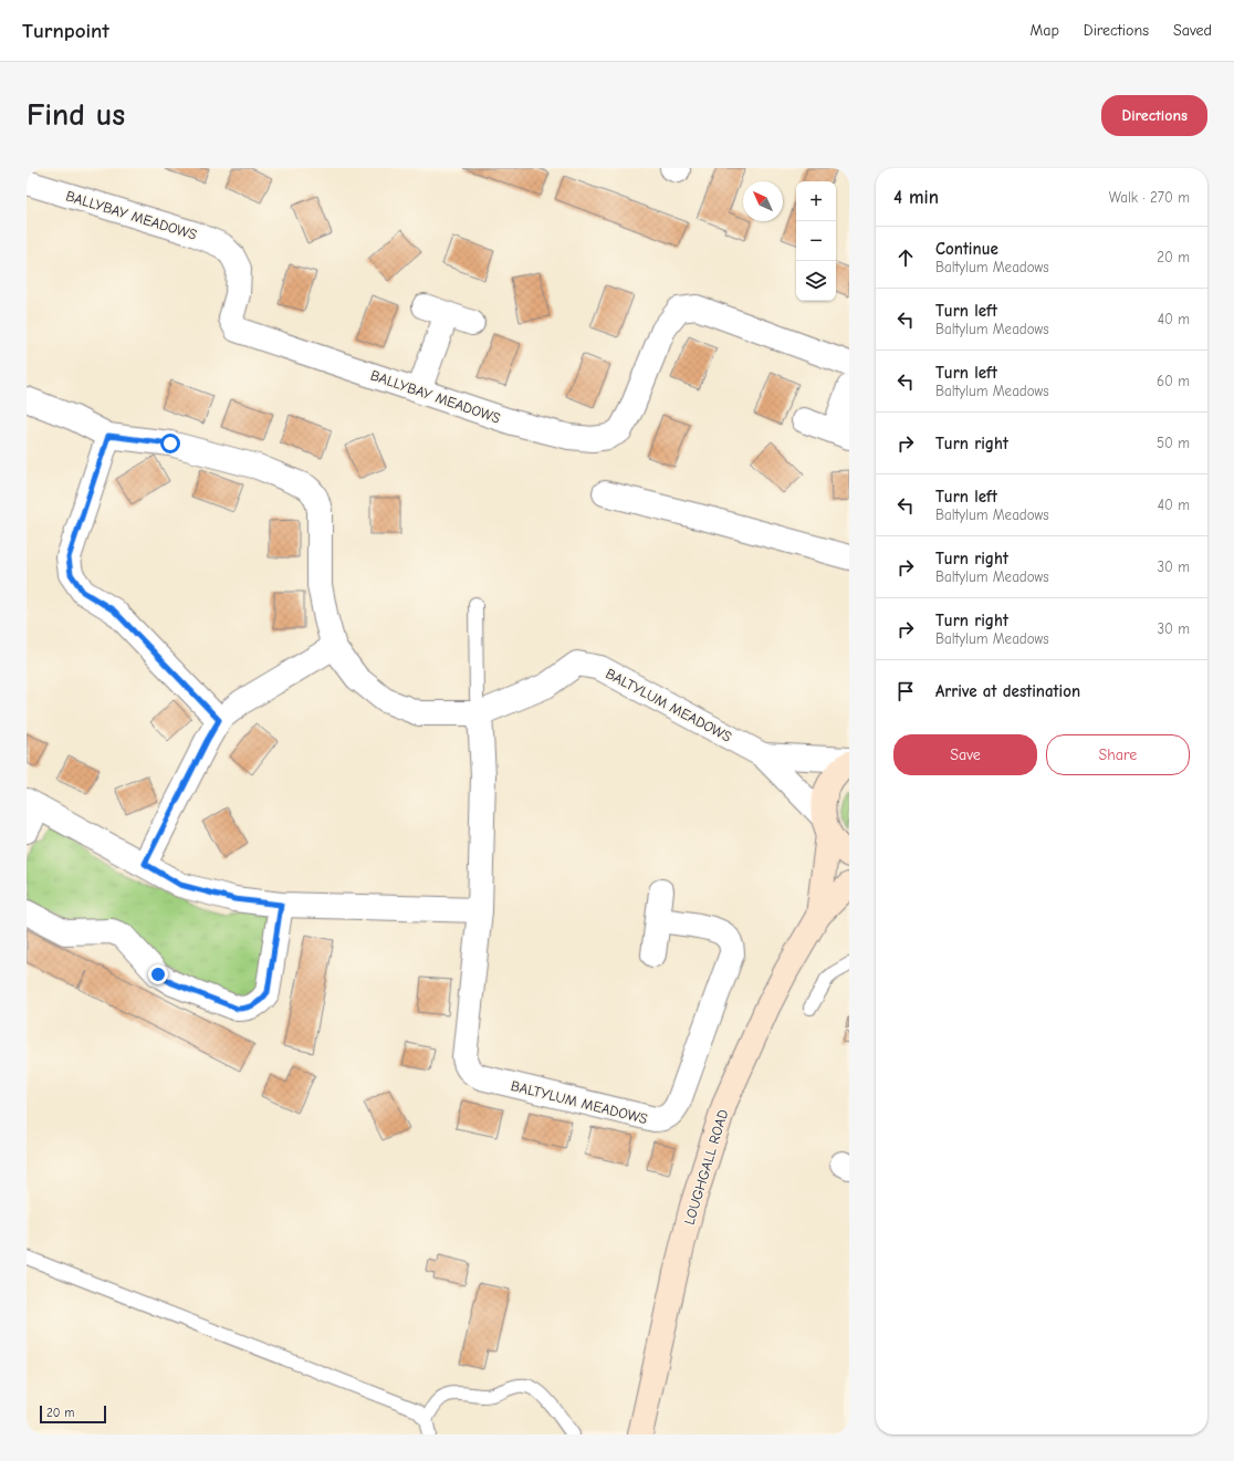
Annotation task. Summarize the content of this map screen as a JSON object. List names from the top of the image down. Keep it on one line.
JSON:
{"streets":{"main road":["LOUGHGALL ROAD"],"street":["BALLYBAY MEADOWS","BALTYLUM MEADOWS"]},"crossings":[["BALTYLUM MEADOWS","LOUGHGALL ROAD"]],"scale_bar":"20 m","north":"top left","page":{"header":"Turnpoint","nav":["Map","Directions","Saved"],"buttons":["Directions",["Save","Share"]],"title":"Find us","heading":["4 min","Walk · 270 m"],"map_buttons":["+","−"],"list":[["Continue","Baltylum Meadows","20 m"],["Turn left","Baltylum Meadows","40 m"],["Turn left","Baltylum Meadows","60 m"],["Turn right","50 m"],["Turn left","Baltylum Meadows","40 m"],["Turn right","Baltylum Meadows","30 m"],["Turn right","Baltylum Meadows","30 m"],"Arrive at destination"],"scale":"20 m"}}
